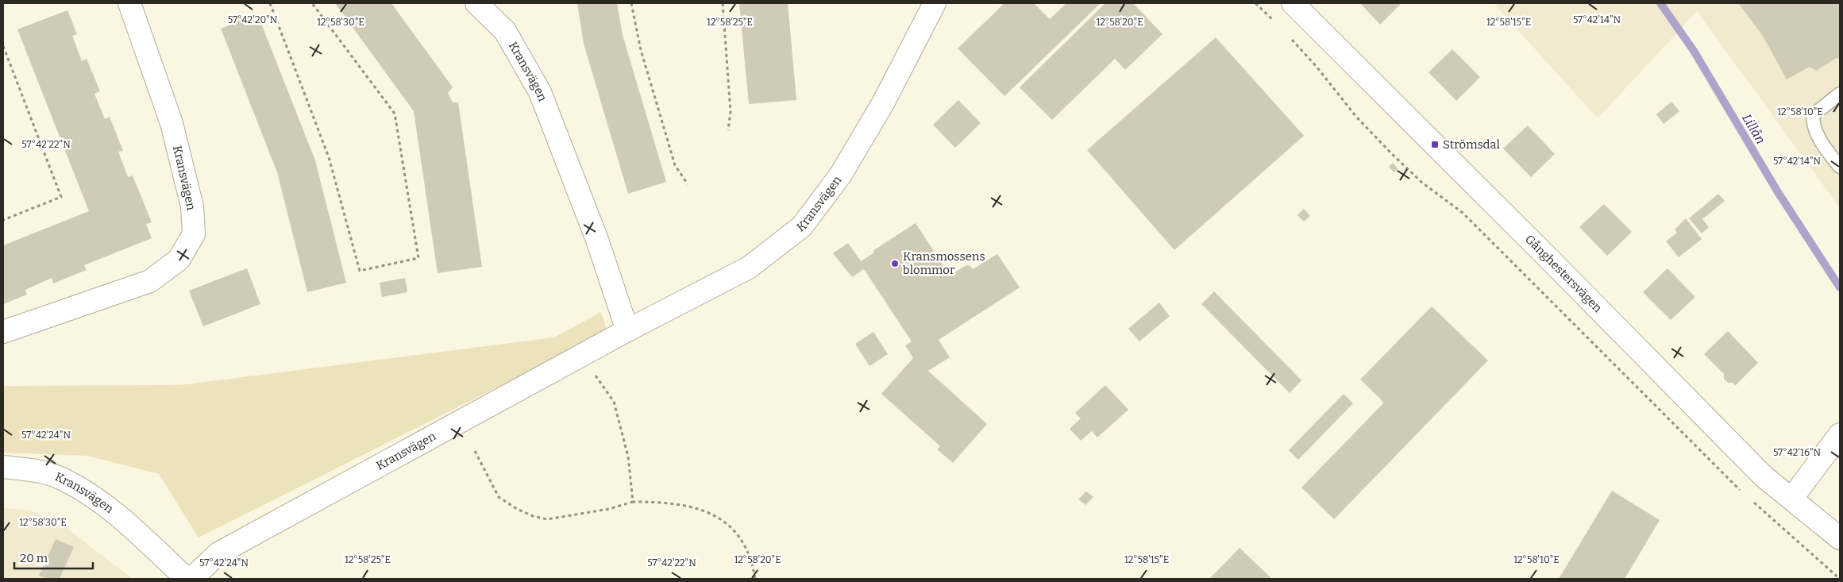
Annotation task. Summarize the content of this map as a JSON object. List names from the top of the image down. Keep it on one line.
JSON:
{"streets":{"street":["Kransvägen","Gånghestersvägen"]},"water":["Lillån"],"places":{"transit":["Strömsdal"],"other":["Kransmossens blommor"]},"scale_bar":"20 m","coordinates":["57°42'20\"N","57°42'14\"N","12°58'30\"E","12°58'25\"E","12°58'20\"E","12°58'15\"E","12°58'10\"E","57°42'22\"N","57°42'24\"N","57°42'16\"N"]}
